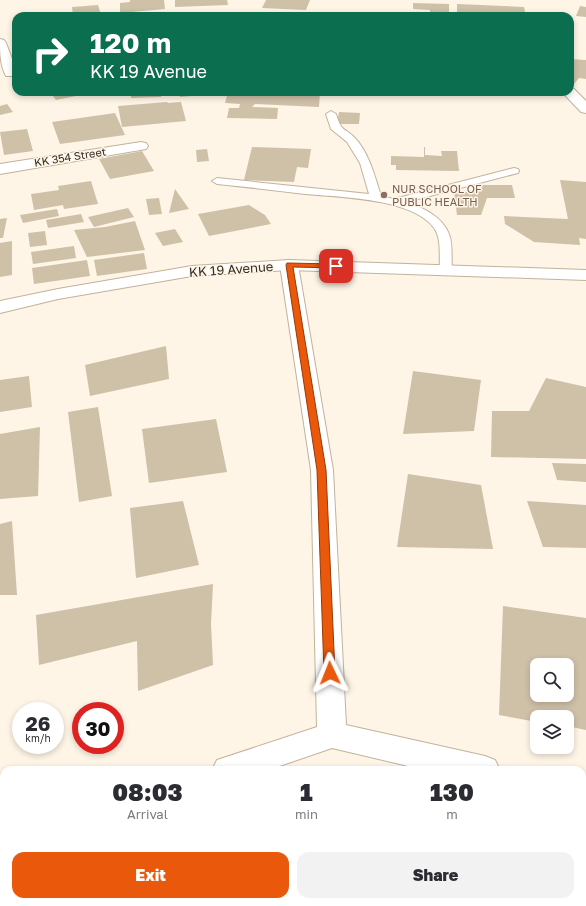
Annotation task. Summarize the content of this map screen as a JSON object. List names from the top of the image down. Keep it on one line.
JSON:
{"streets":{"street":["KK 354 Street","KK 19 Avenue"]},"places":["NUR SCHOOL OF PUBLIC HEALTH"],"page":{"turn":["120 m","KK 19 Avenue"],"speed":"26 km/h","limit":"30","eta":["08:03","Arrival","1","min","130","m"],"buttons":["Exit","Share"]}}
